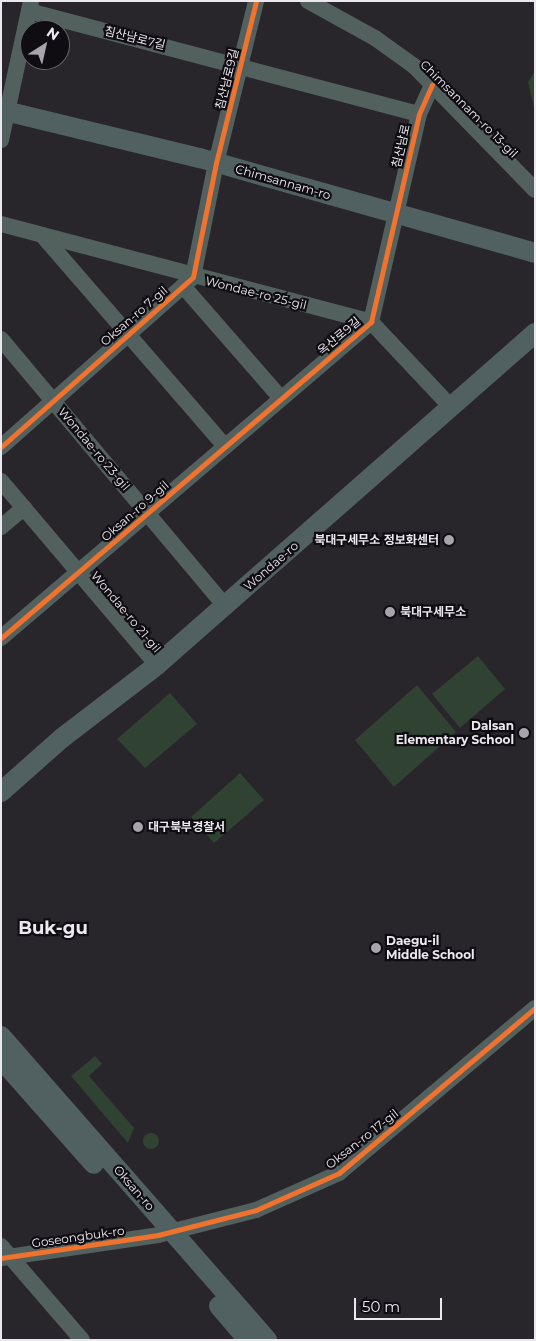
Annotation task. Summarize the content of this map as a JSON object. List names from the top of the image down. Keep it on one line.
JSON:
{"streets":{"main road":["Chimsannam-ro","Wondae-ro","Oksan-ro"],"street":["침산남로7길","침산남로9길","Chimsannam-ro 13-gil","침산남로","Wondae-ro 25-gil","Oksan-ro 7-gil","옥산로9길","Wondae-ro 23-gil","Oksan-ro 9-gil","Wondae-ro 21-gil","Oksan-ro 17-gil","Goseongbuk-ro"]},"crossings":[["침산남로7길","침산남로9길"],["침산남로9길","침산남로"],["침산남로9길","Chimsannam-ro"],["Chimsannam-ro 13-gil","침산남로"],["침산남로","Chimsannam-ro"],["침산남로","옥산로9길"],["Chimsannam-ro","옥산로9길"],["Wondae-ro 25-gil","Oksan-ro 7-gil"],["Wondae-ro 25-gil","옥산로9길"],["Oksan-ro 7-gil","Wondae-ro 23-gil"],["옥산로9길","Oksan-ro 9-gil"],["Wondae-ro 23-gil","Oksan-ro 9-gil"],["Wondae-ro 23-gil","Wondae-ro"],["Oksan-ro 9-gil","Wondae-ro 21-gil"],["Wondae-ro","Wondae-ro 21-gil"],["Oksan-ro 17-gil","Oksan-ro"],["Oksan-ro 17-gil","Goseongbuk-ro"],["Oksan-ro","Goseongbuk-ro"]],"districts":["Buk-gu"],"places":["북대구세무소 정보화센터","북대구세무소","Dalsan Elementary School","대구북부경찰서","Daegu-il Middle School"],"scale_bar":"50 m","north":"top right"}
